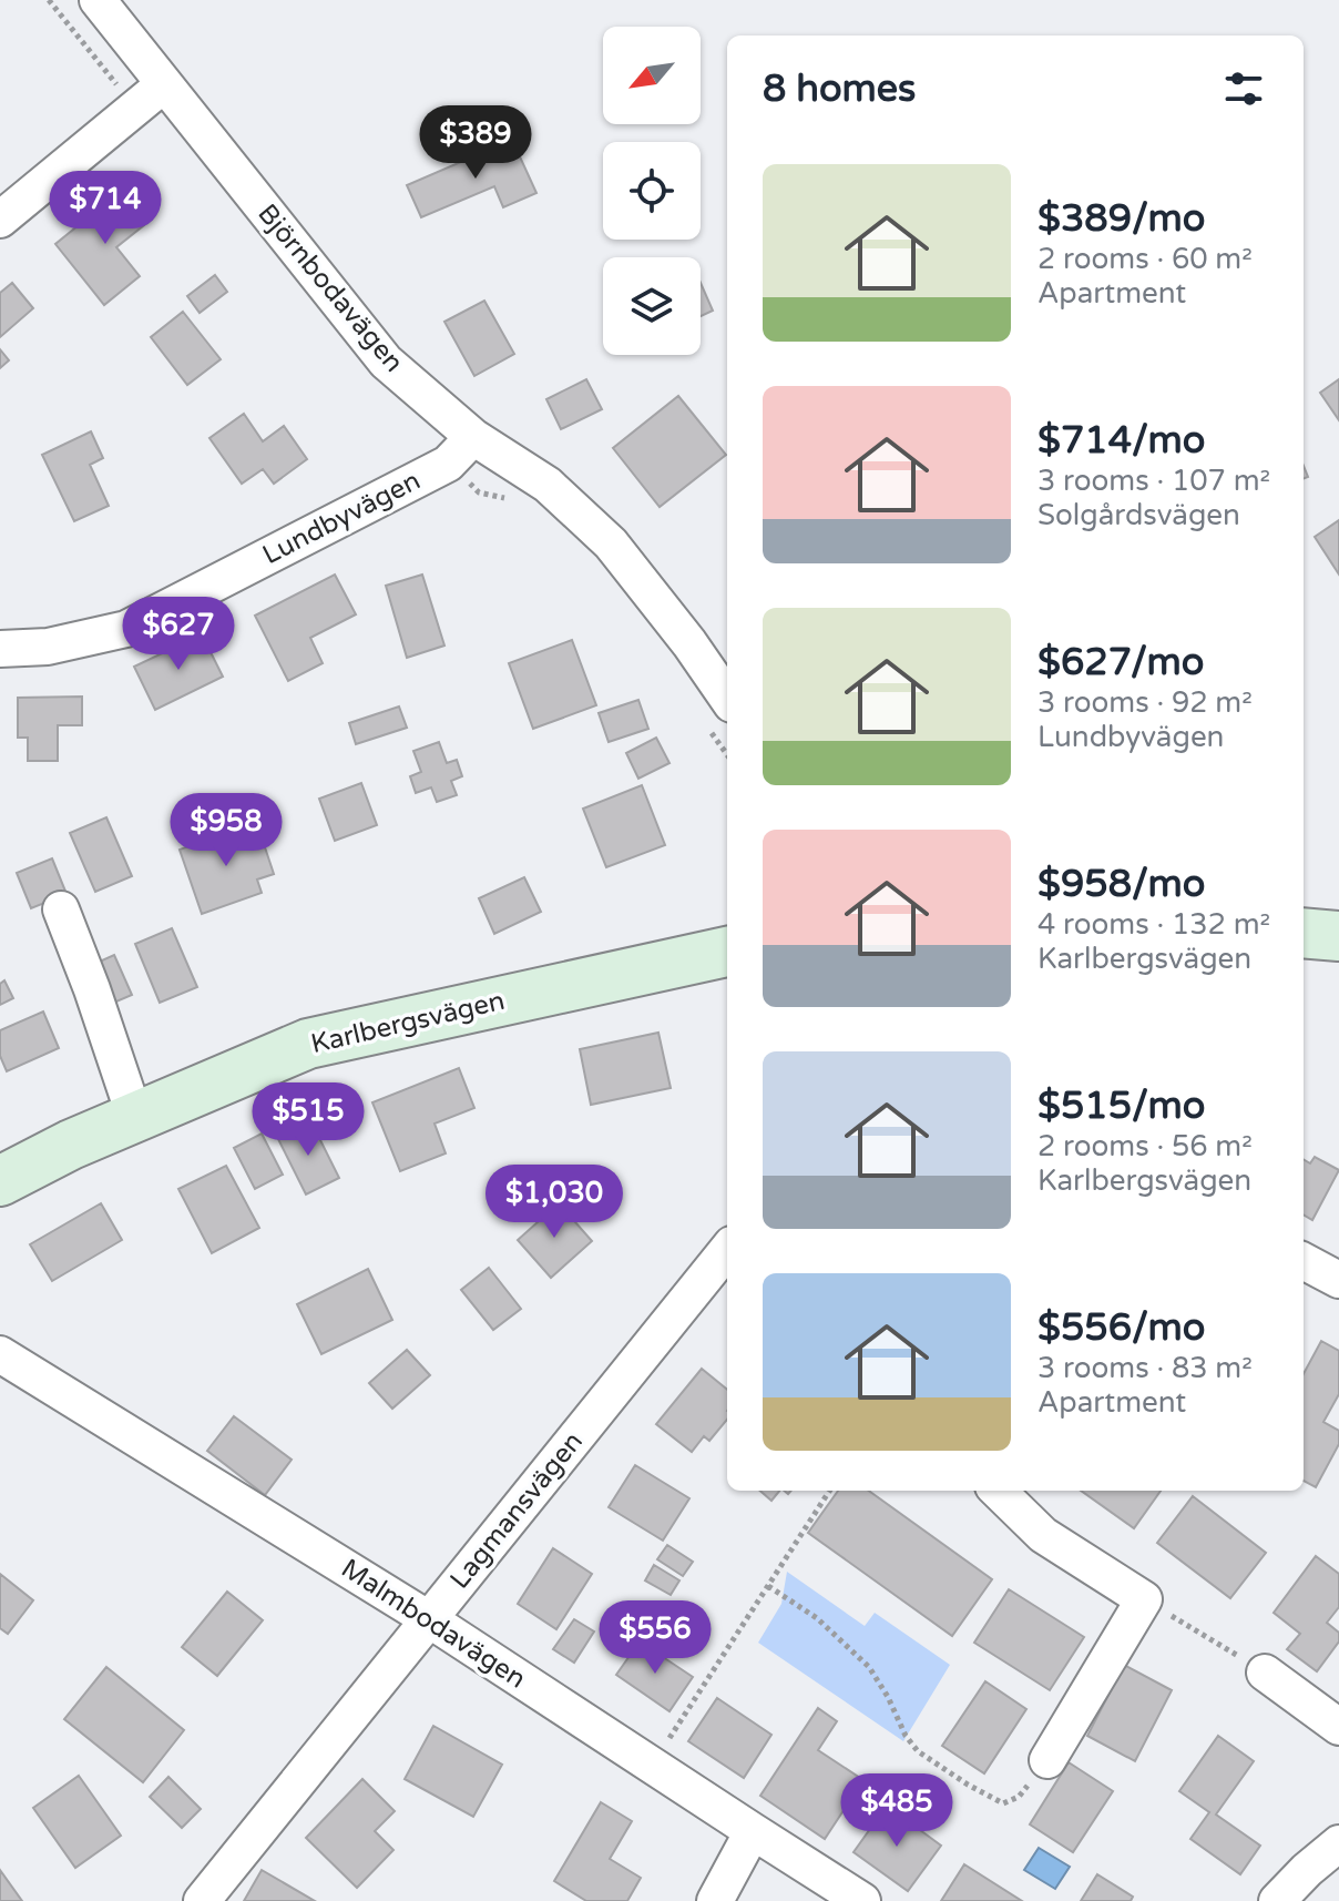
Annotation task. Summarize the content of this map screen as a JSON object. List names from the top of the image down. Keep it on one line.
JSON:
{"streets":{"street":["Björnbodavägen","Lundbyvägen","Karlbergsvägen","Lagmansvägen","Malmbodavägen"]},"crossings":[["Björnbodavägen","Lundbyvägen"],["Lagmansvägen","Malmbodavägen"]],"north":"bottom left","page":{"heading":"8 homes","price":["$389","$714","$627","$958","$515","$1,030","$556","$485"],"list":[{"name":"$389/mo","note":"2 rooms · 60 m² · Apartment"},{"name":"$714/mo","note":"3 rooms · 107 m² · Solgårdsvägen"},{"name":"$627/mo","note":"3 rooms · 92 m² · Lundbyvägen"},{"name":"$958/mo","note":"4 rooms · 132 m² · Karlbergsvägen"},{"name":"$515/mo","note":"2 rooms · 56 m² · Karlbergsvägen"},{"name":"$556/mo","note":"3 rooms · 83 m² · Apartment"}]}}
